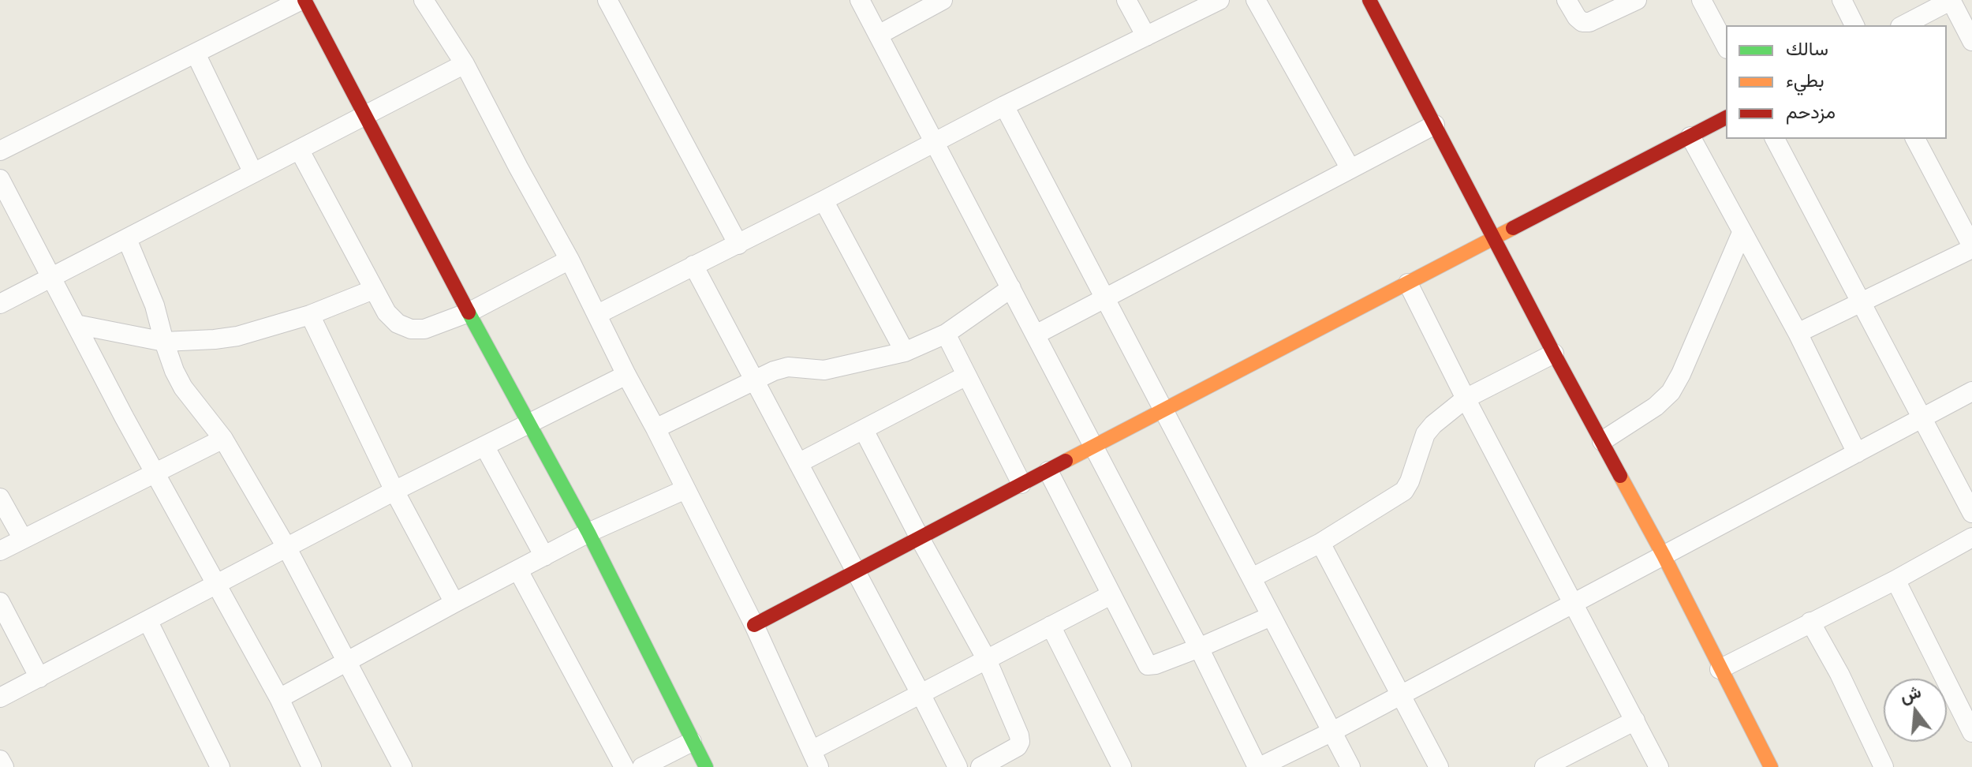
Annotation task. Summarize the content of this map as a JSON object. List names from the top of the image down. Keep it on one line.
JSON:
{"legend":["سالك","بطيء","مزدحم"],"north":"top"}
